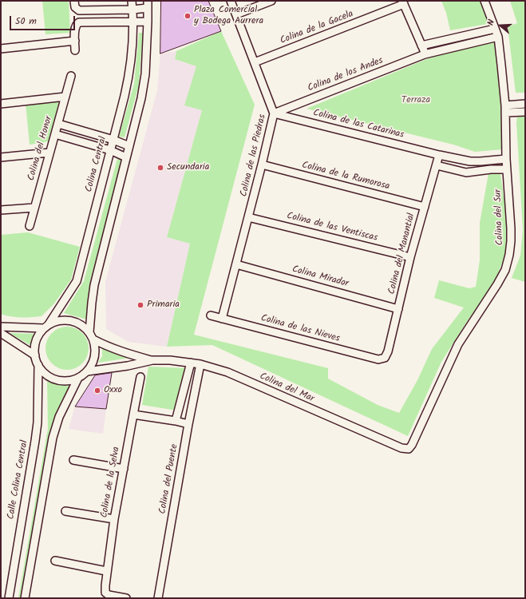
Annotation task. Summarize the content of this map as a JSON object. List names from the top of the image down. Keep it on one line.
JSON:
{"streets":{"street":["Colina de la Gacela","Colina de los Andes","Colina de las Catarinas","Colina del Honor","Colina de las Piedras","Colina Central","Colina de la Rumorosa","Colina del Sur","Colina de las Ventiscas","Colina del Manantial","Colina Mirador","Colina de las Nieves","Colina del Mar","Colina del Puente","Calle Colina Central","Colina de la Selva"]},"crossings":[["Colina de la Gacela","Colina de las Piedras"],["Colina de los Andes","Colina de las Catarinas"],["Colina de los Andes","Colina de las Piedras"],["Colina de los Andes","Colina del Sur"],["Colina de las Catarinas","Colina de las Piedras"],["Colina de las Catarinas","Colina del Sur"],["Colina de las Catarinas","Colina del Manantial"],["Colina de las Piedras","Colina de la Rumorosa"],["Colina de las Piedras","Colina de las Ventiscas"],["Colina de las Piedras","Colina Mirador"],["Colina de las Piedras","Colina de las Nieves"],["Colina Central","Colina del Mar"],["Colina Central","Calle Colina Central"],["Colina de la Rumorosa","Colina del Manantial"],["Colina del Sur","Colina del Mar"],["Colina de las Ventiscas","Colina del Manantial"],["Colina del Manantial","Colina Mirador"],["Colina del Manantial","Colina de las Nieves"],["Colina del Mar","Colina del Puente"],["Colina del Mar","Calle Colina Central"]],"parks":["Terraza"],"places":["Plaza Comercial y Bodega Aurrera","Secundaria","Primaria","Oxxo"],"scale_bar":"50 m","north":"left"}
